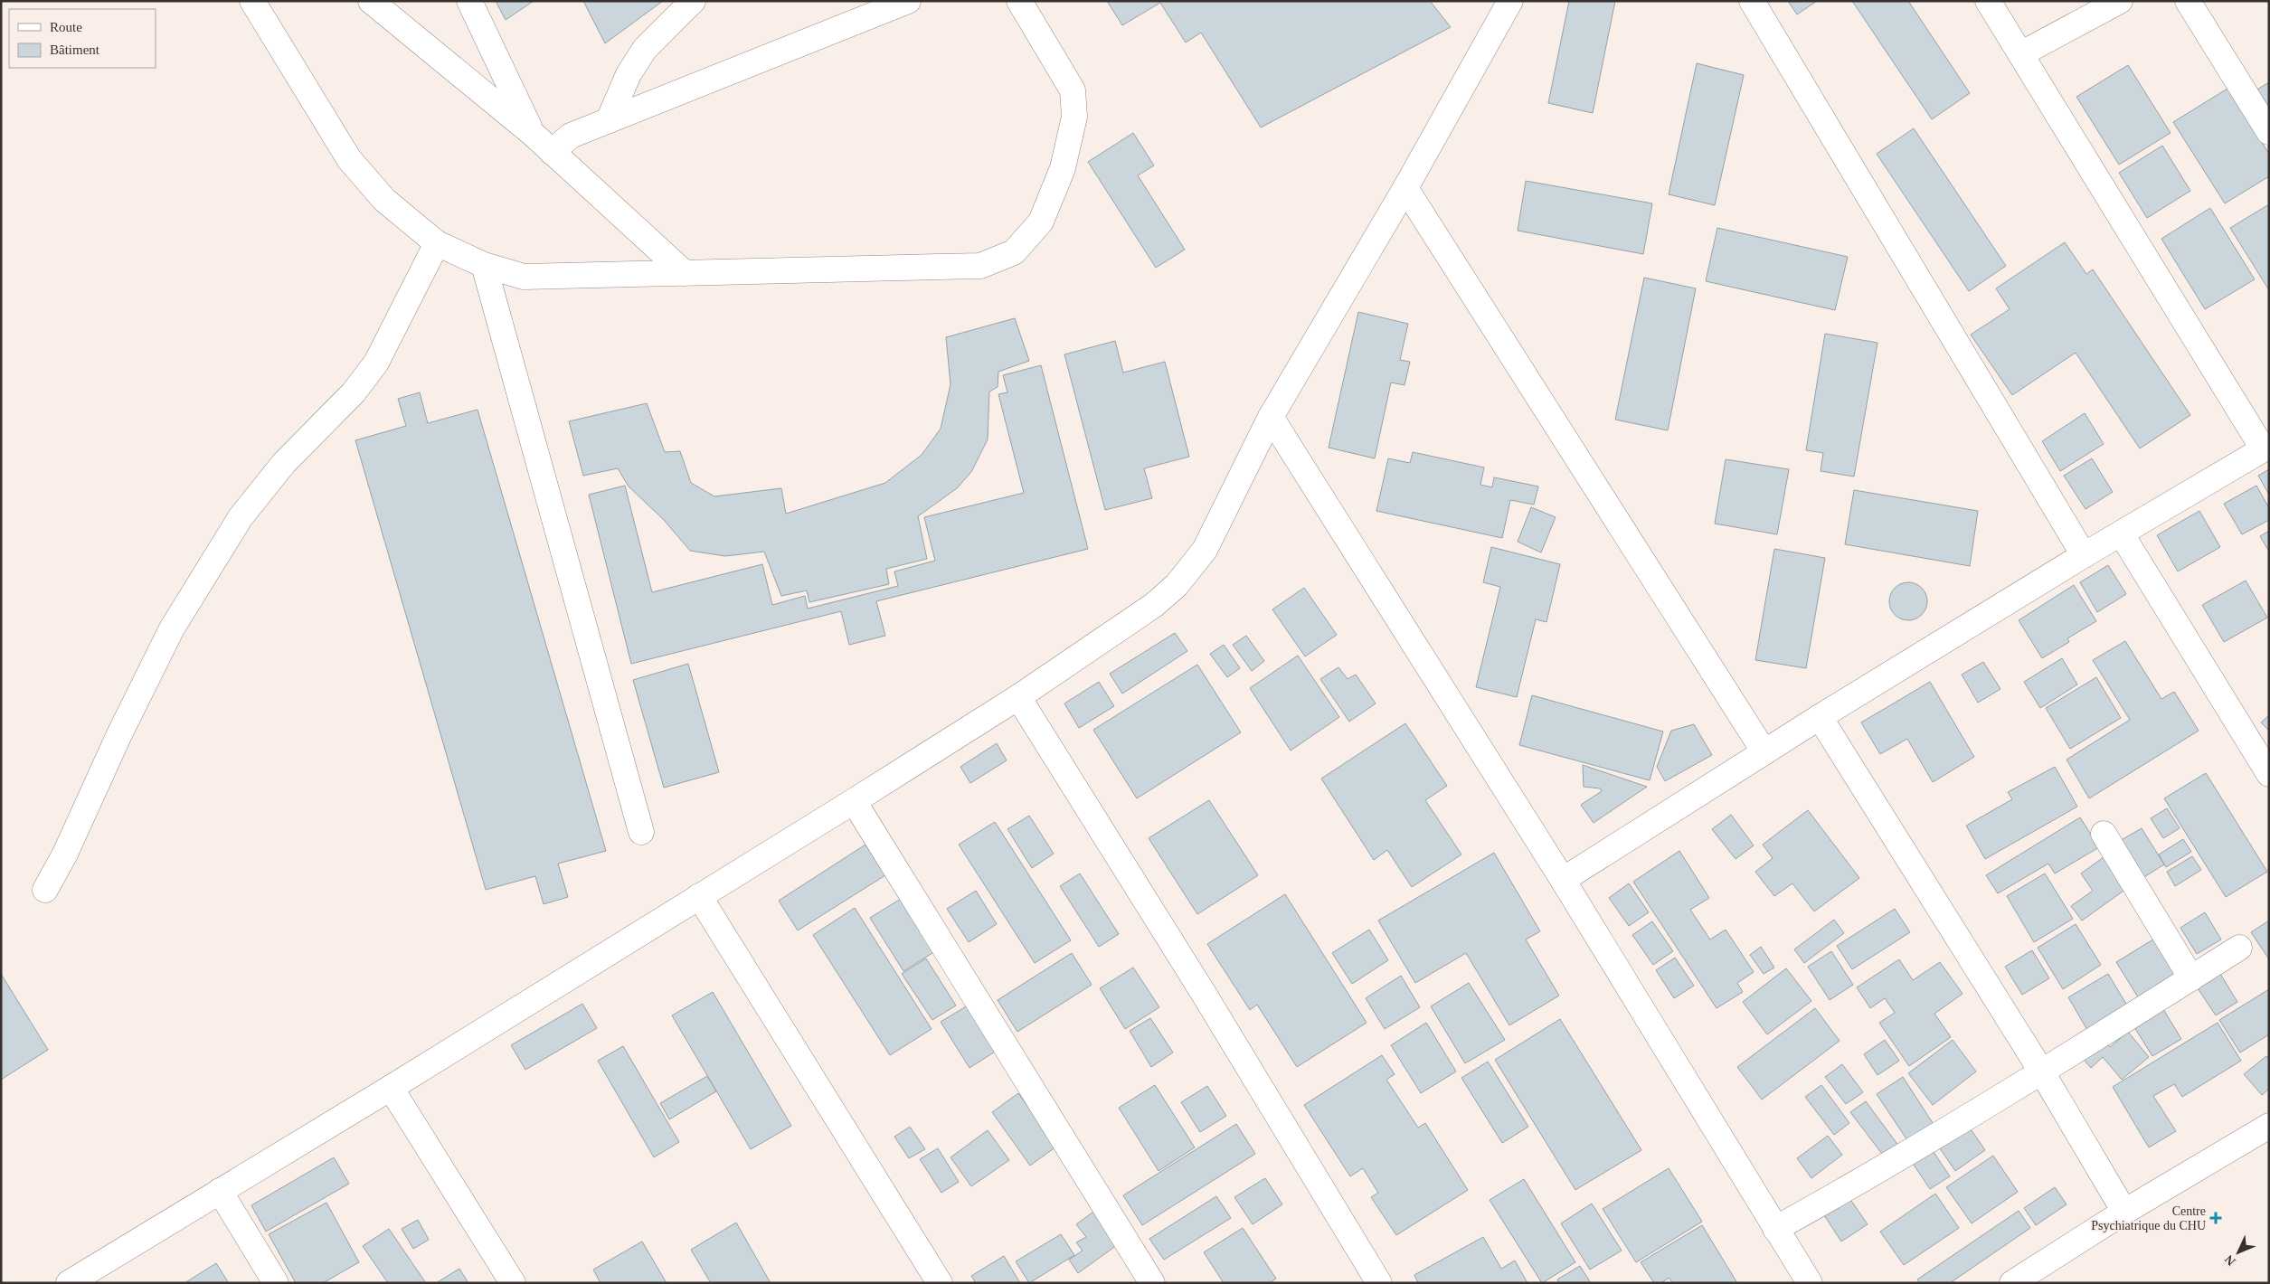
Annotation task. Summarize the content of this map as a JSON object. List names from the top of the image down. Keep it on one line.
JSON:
{"places":{"health":["Centre Psychiatrique du CHU"]},"legend":["Route","Bâtiment"],"north":"bottom left"}
